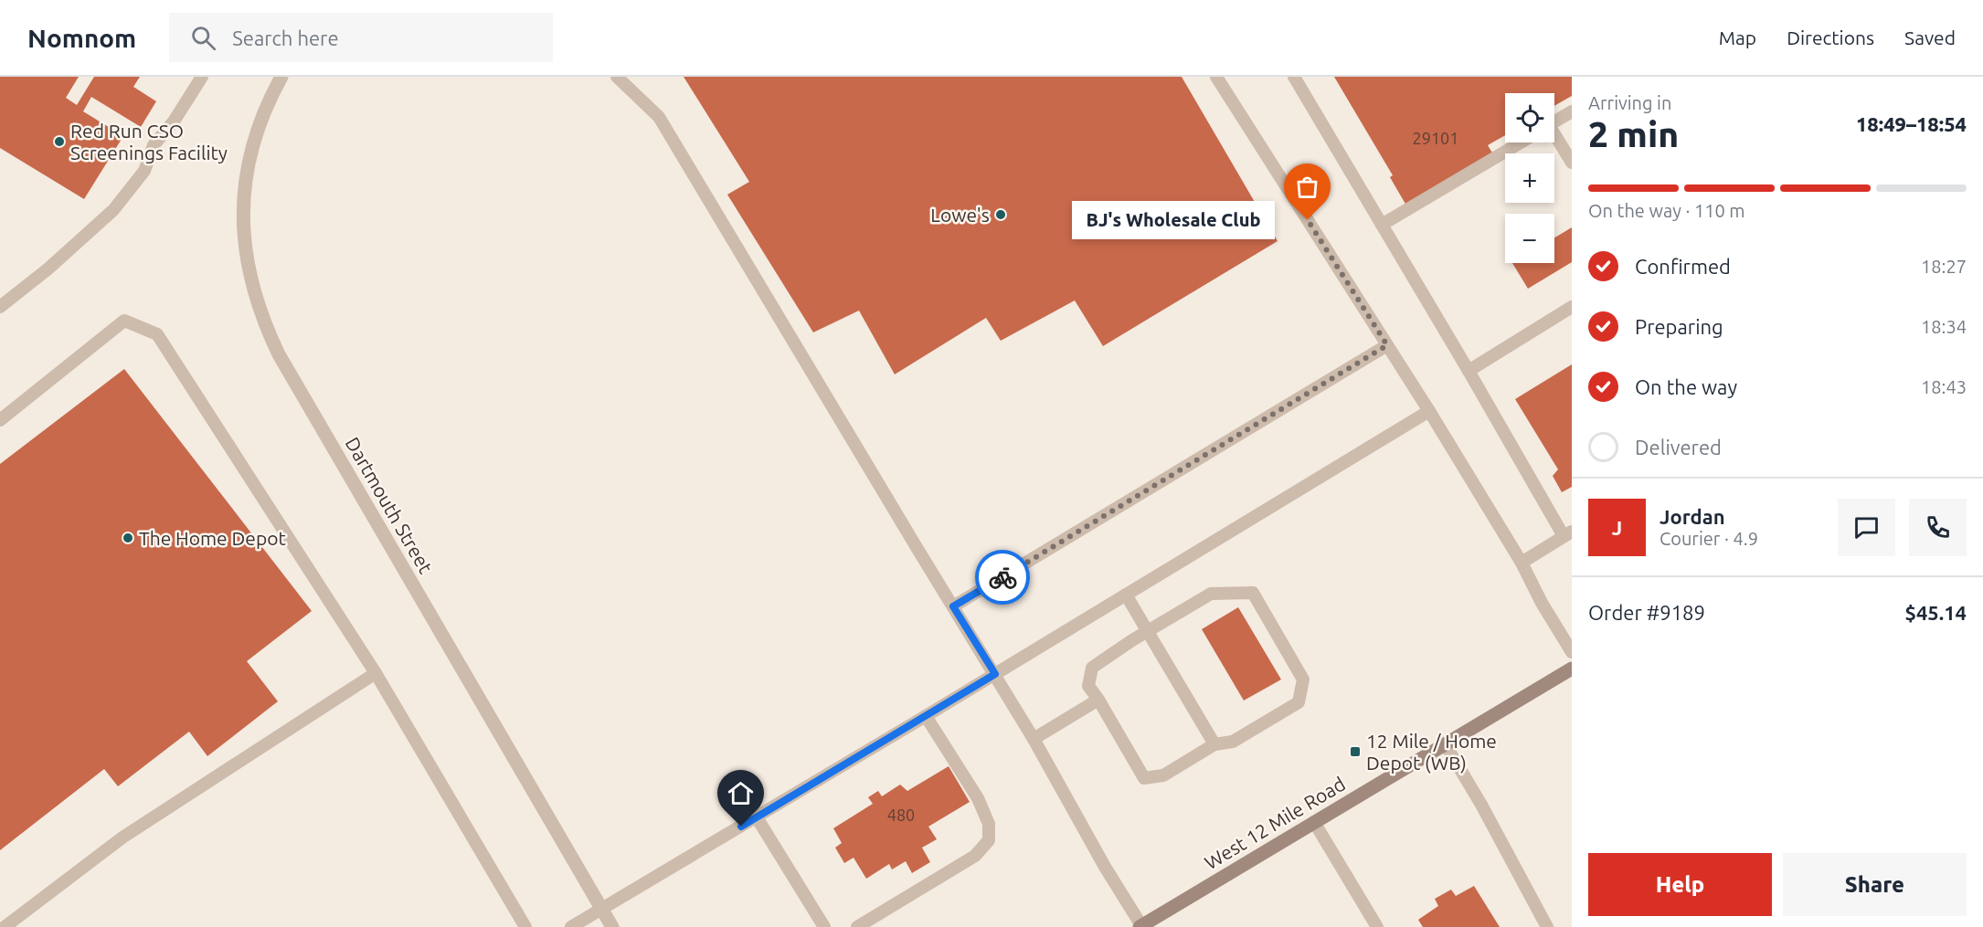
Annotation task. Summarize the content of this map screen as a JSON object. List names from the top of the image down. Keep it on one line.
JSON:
{"streets":{"main road":["West 12 Mile Road"],"street":["Dartmouth Street"]},"places":{"other":["Red Run CSO Screenings Facility","Lowe's","BJ's Wholesale Club","The Home Depot"],"transit":["12 Mile / Home Depot (WB)"]},"house_numbers":["29101","480"],"page":{"header":"Nomnom","search":"Search here","nav":["Map","Directions","Saved"],"heading":["2 min","Arriving in","18:49–18:54"],"panel":["Jordan","Courier · 4.9","Order #9189","$45.14"],"map_buttons":["+","−"],"bar":"On the way · 110 m","bubble":"BJ's Wholesale Club","list":[["Confirmed","18:27"],["Preparing","18:34"],["On the way","18:43"],"Delivered"],"round":"J","buttons":["Help","Share"]}}
